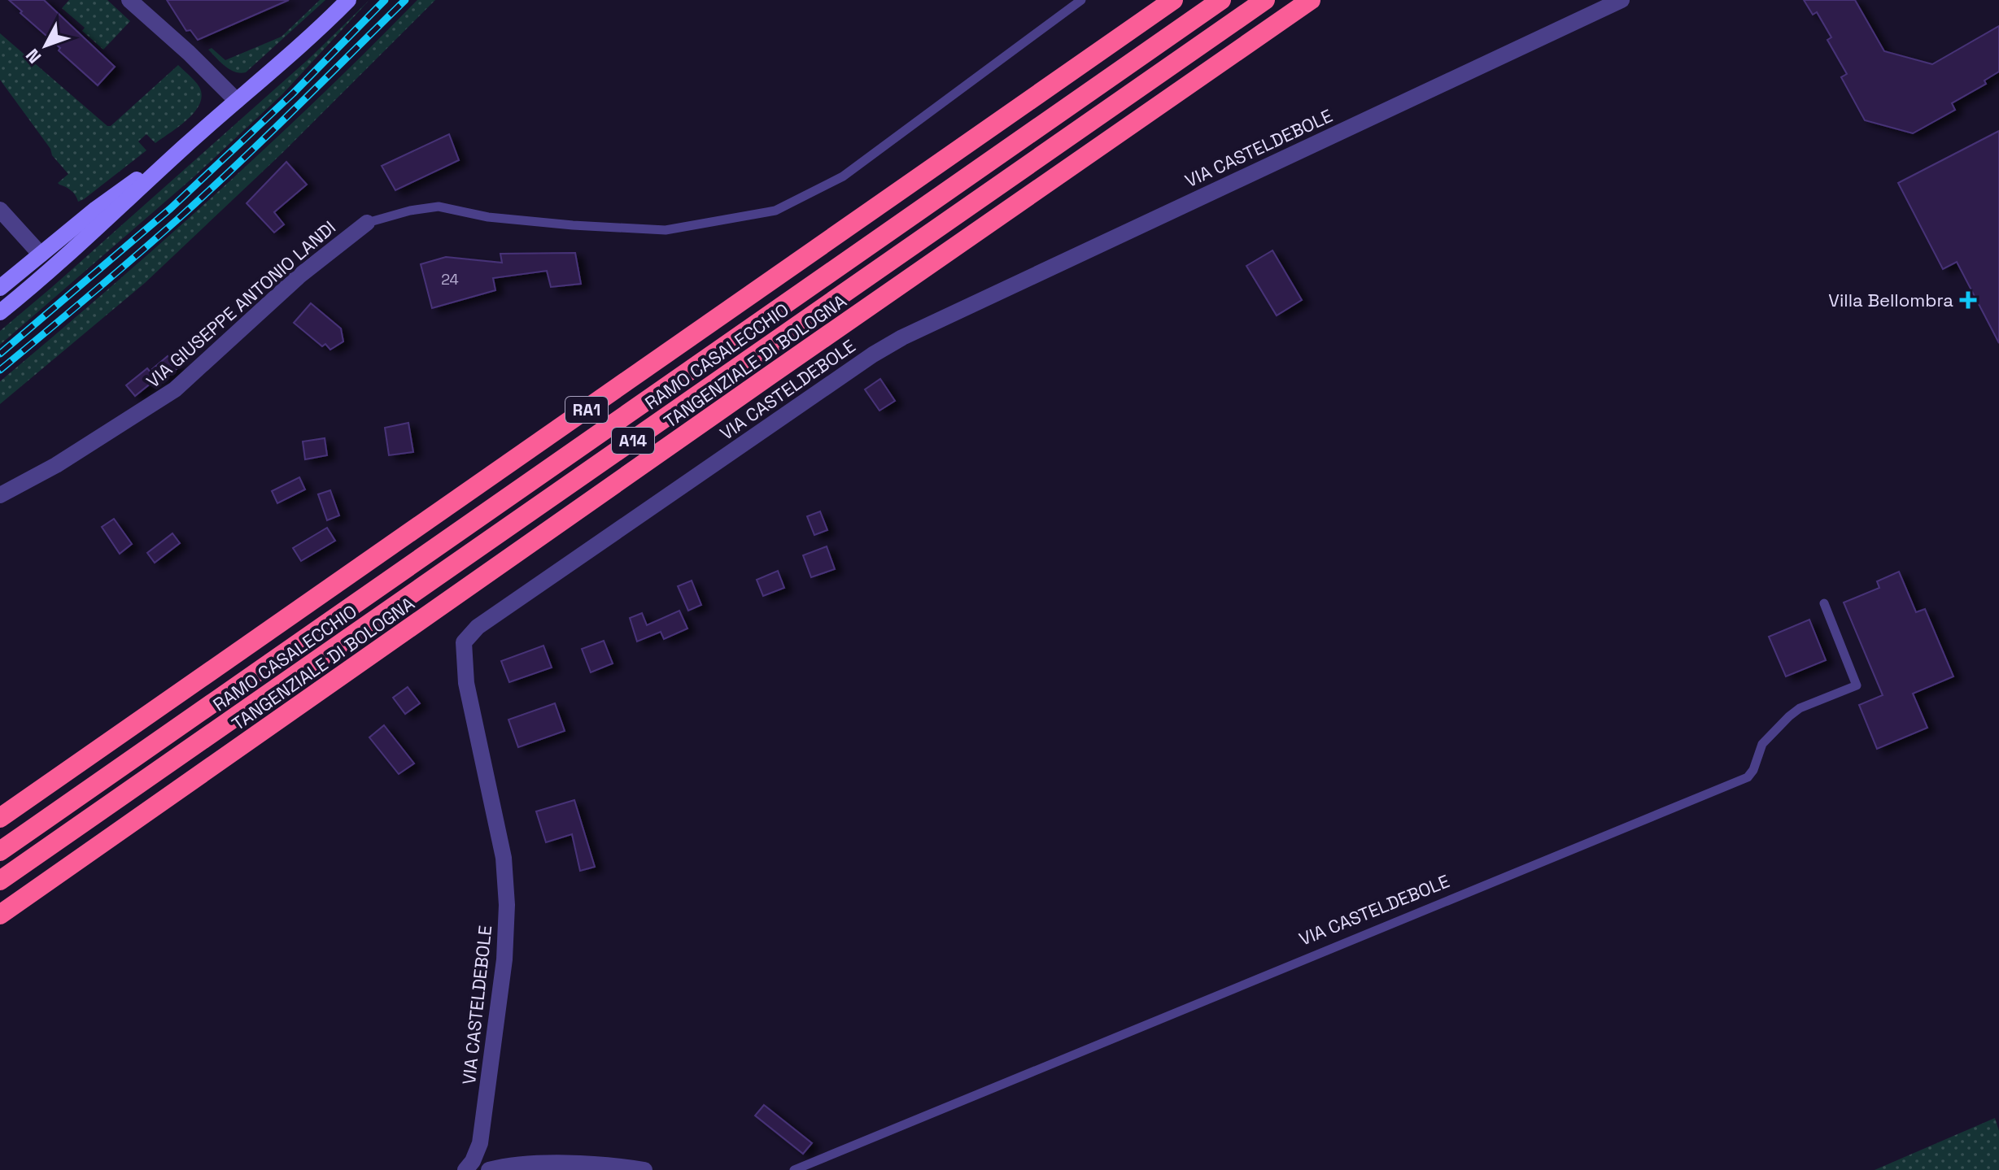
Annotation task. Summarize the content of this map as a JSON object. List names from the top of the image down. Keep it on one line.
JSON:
{"streets":{"highway":["RAMO CASALECCHIO","TANGENZIALE DI BOLOGNA","RA1","A14"],"street":["VIA CASTELDEBOLE","VIA GIUSEPPE ANTONIO LANDI"]},"places":{"health":["Villa Bellombra"]},"house_numbers":["24"],"north":"bottom left"}
